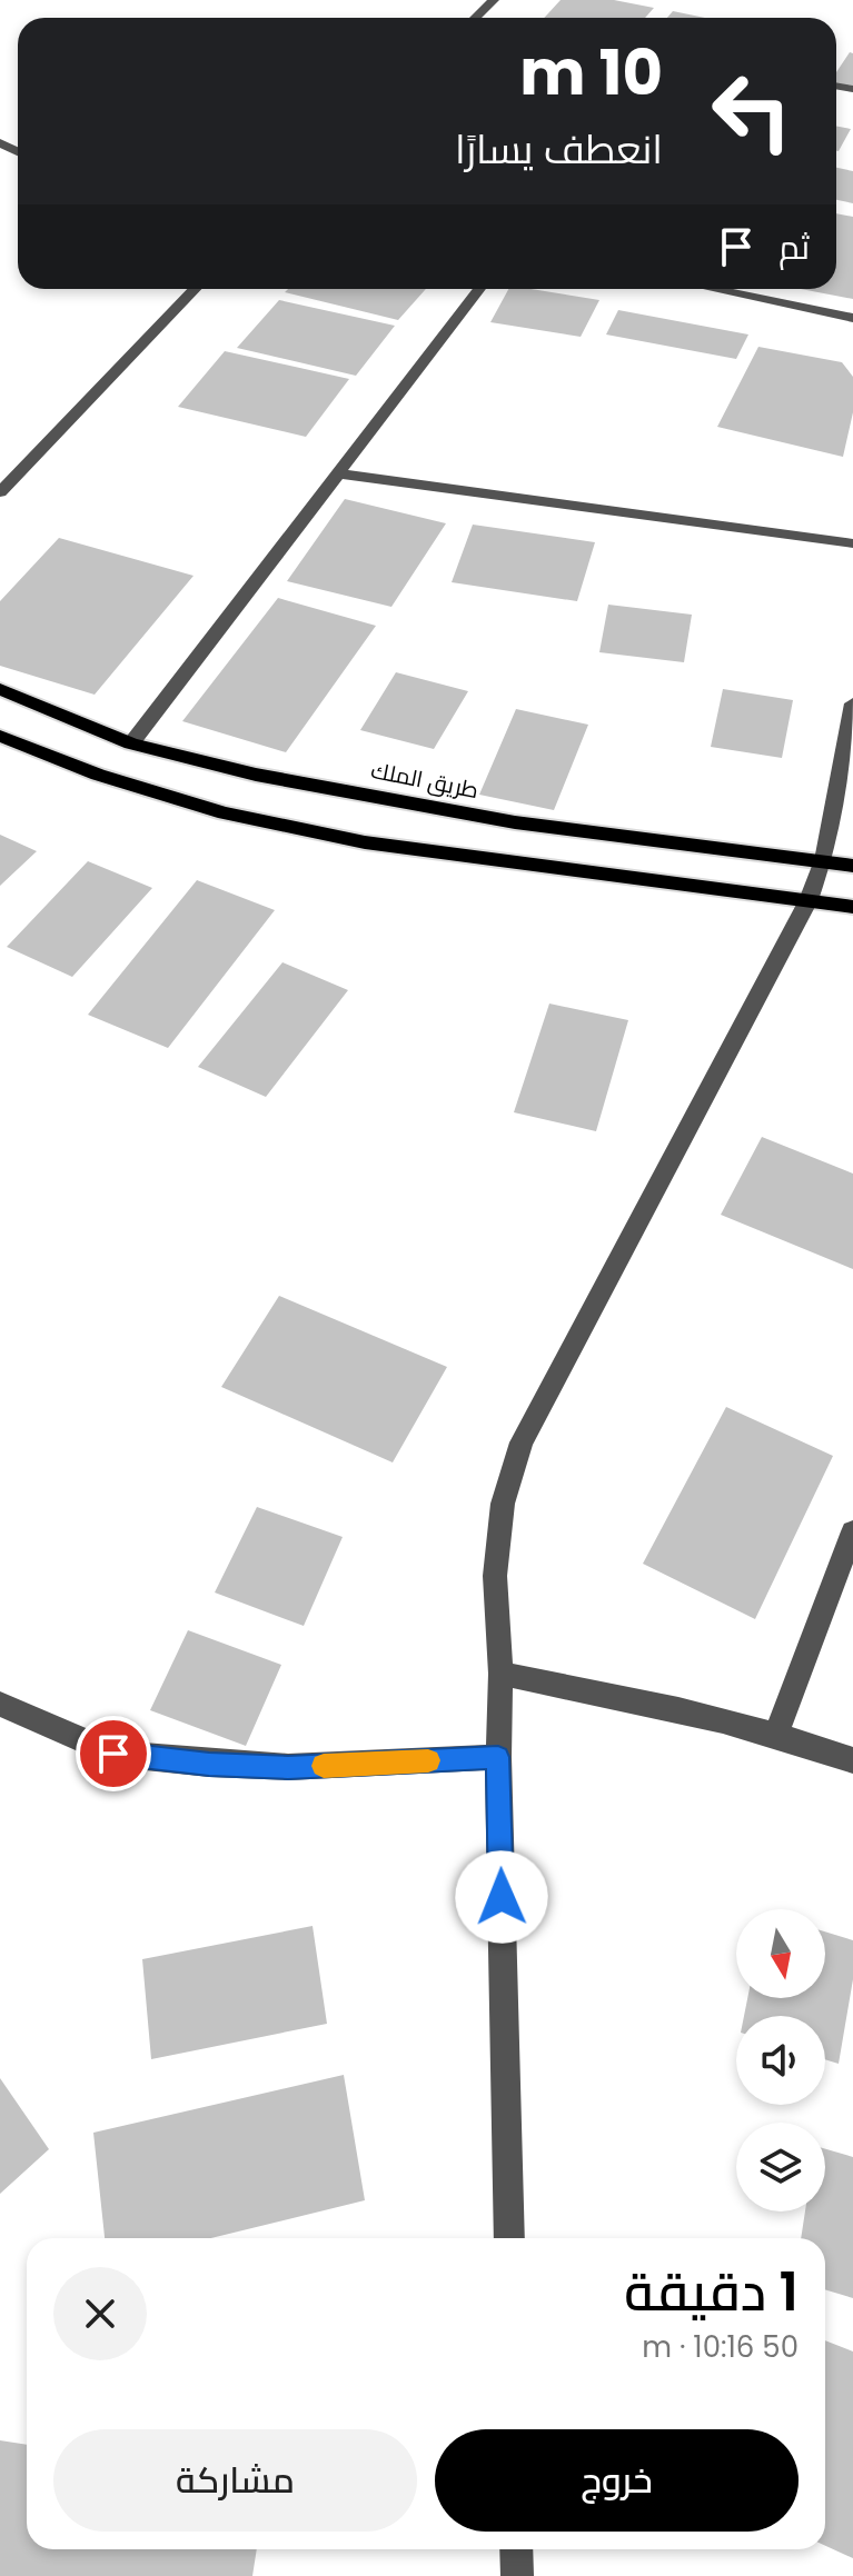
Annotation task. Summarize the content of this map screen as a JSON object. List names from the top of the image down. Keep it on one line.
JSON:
{"streets":{"main road":["طريق الملك"]},"north":"bottom","page":{"turn":["10 m","انعطف يسارًا"],"then":"ثم","heading":["1 دقيقة","50 m · 10:16"],"buttons":["خروج","مشاركة"]}}
